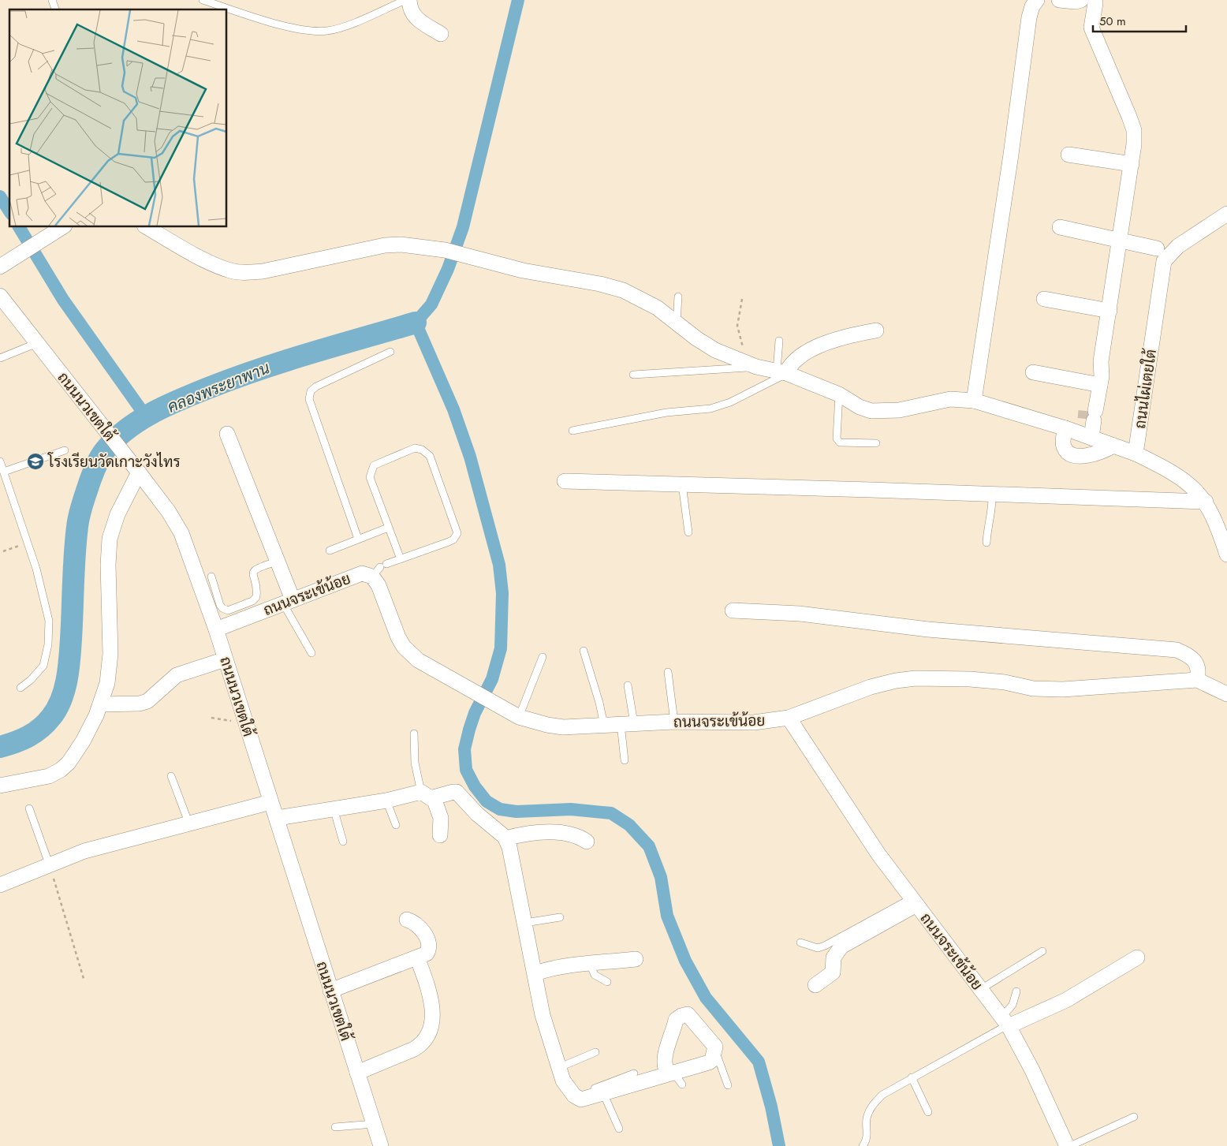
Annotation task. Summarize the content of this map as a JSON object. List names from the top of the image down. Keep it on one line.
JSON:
{"streets":{"street":["ถนนไผ่เตยใต้","ถนนนวเขตใต้","ถนนจระเข้น้อย"]},"crossings":[["ถนนนวเขตใต้","ถนนจระเข้น้อย"]],"water":["คลองพระยาพาน"],"places":{"school or university":["โรงเรียนวัดเกาะวังไทร"]},"scale_bar":"50 m"}
